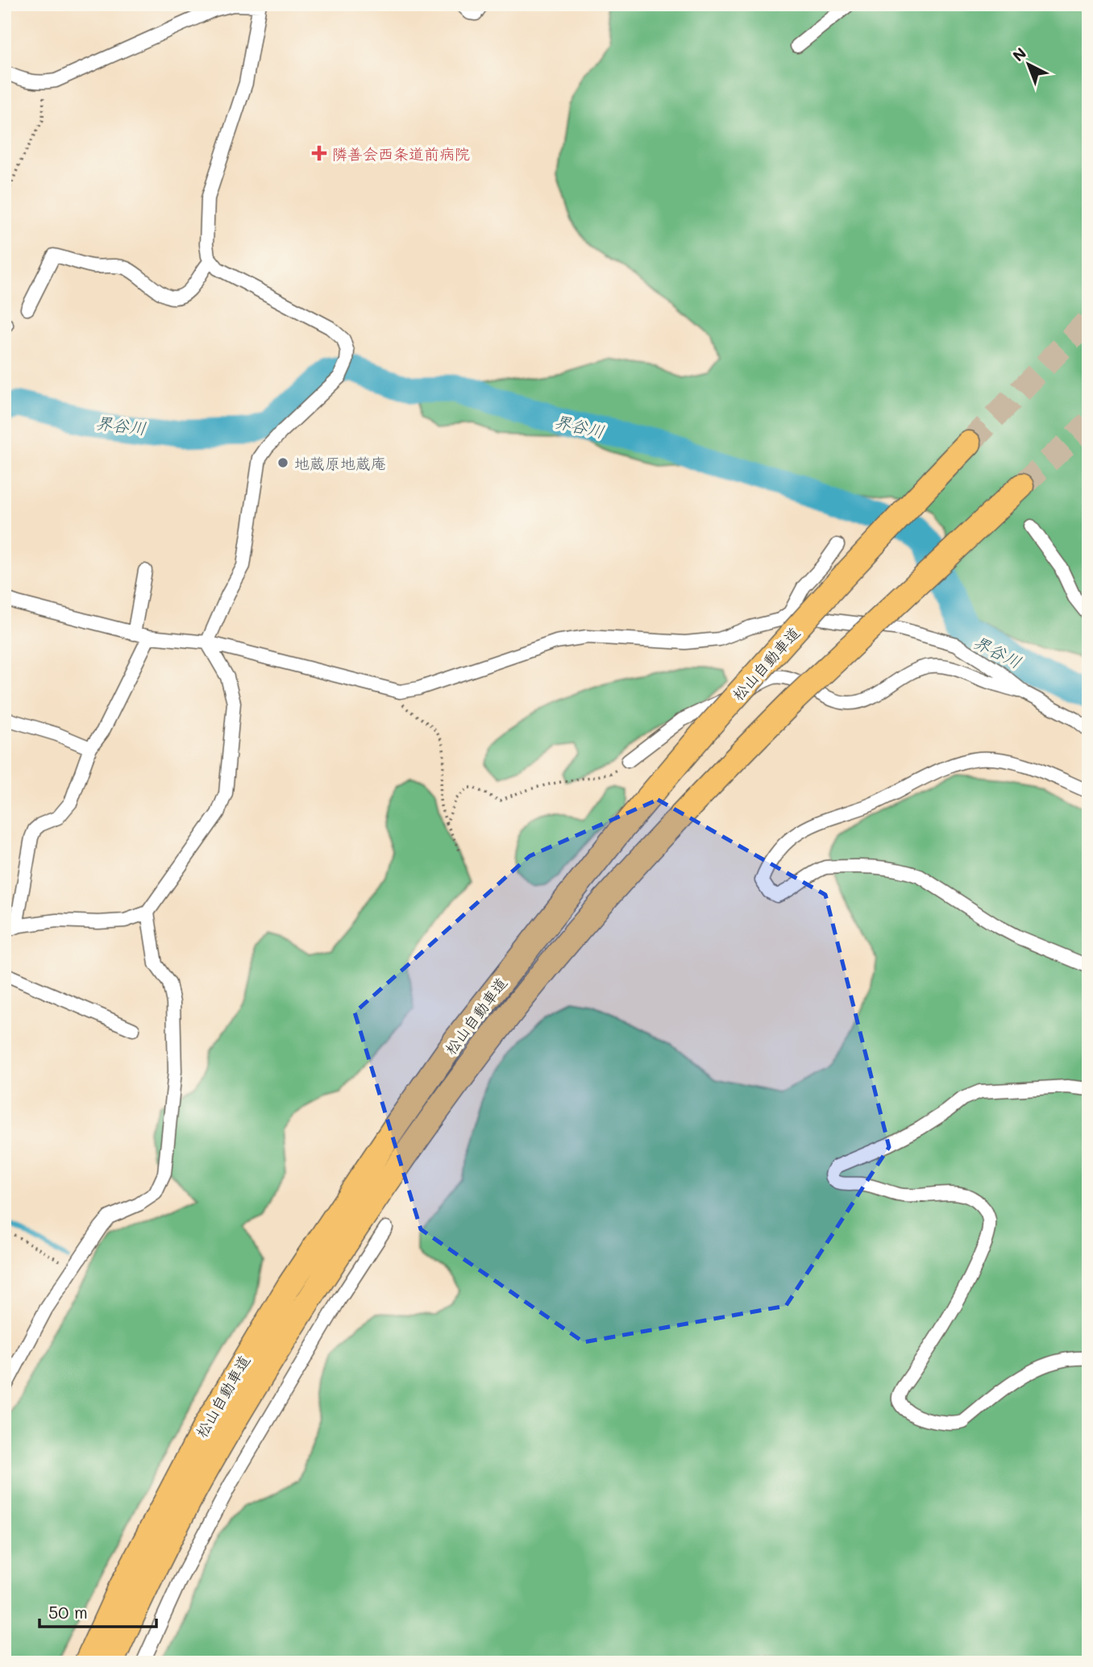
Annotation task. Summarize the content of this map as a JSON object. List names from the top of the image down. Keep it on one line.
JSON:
{"streets":{"highway":["松山自動車道"]},"water":["界谷川"],"places":{"health":["隣善会西条道前病院"],"other":["地蔵原地蔵庵"]},"scale_bar":"50 m","north":"top left"}
